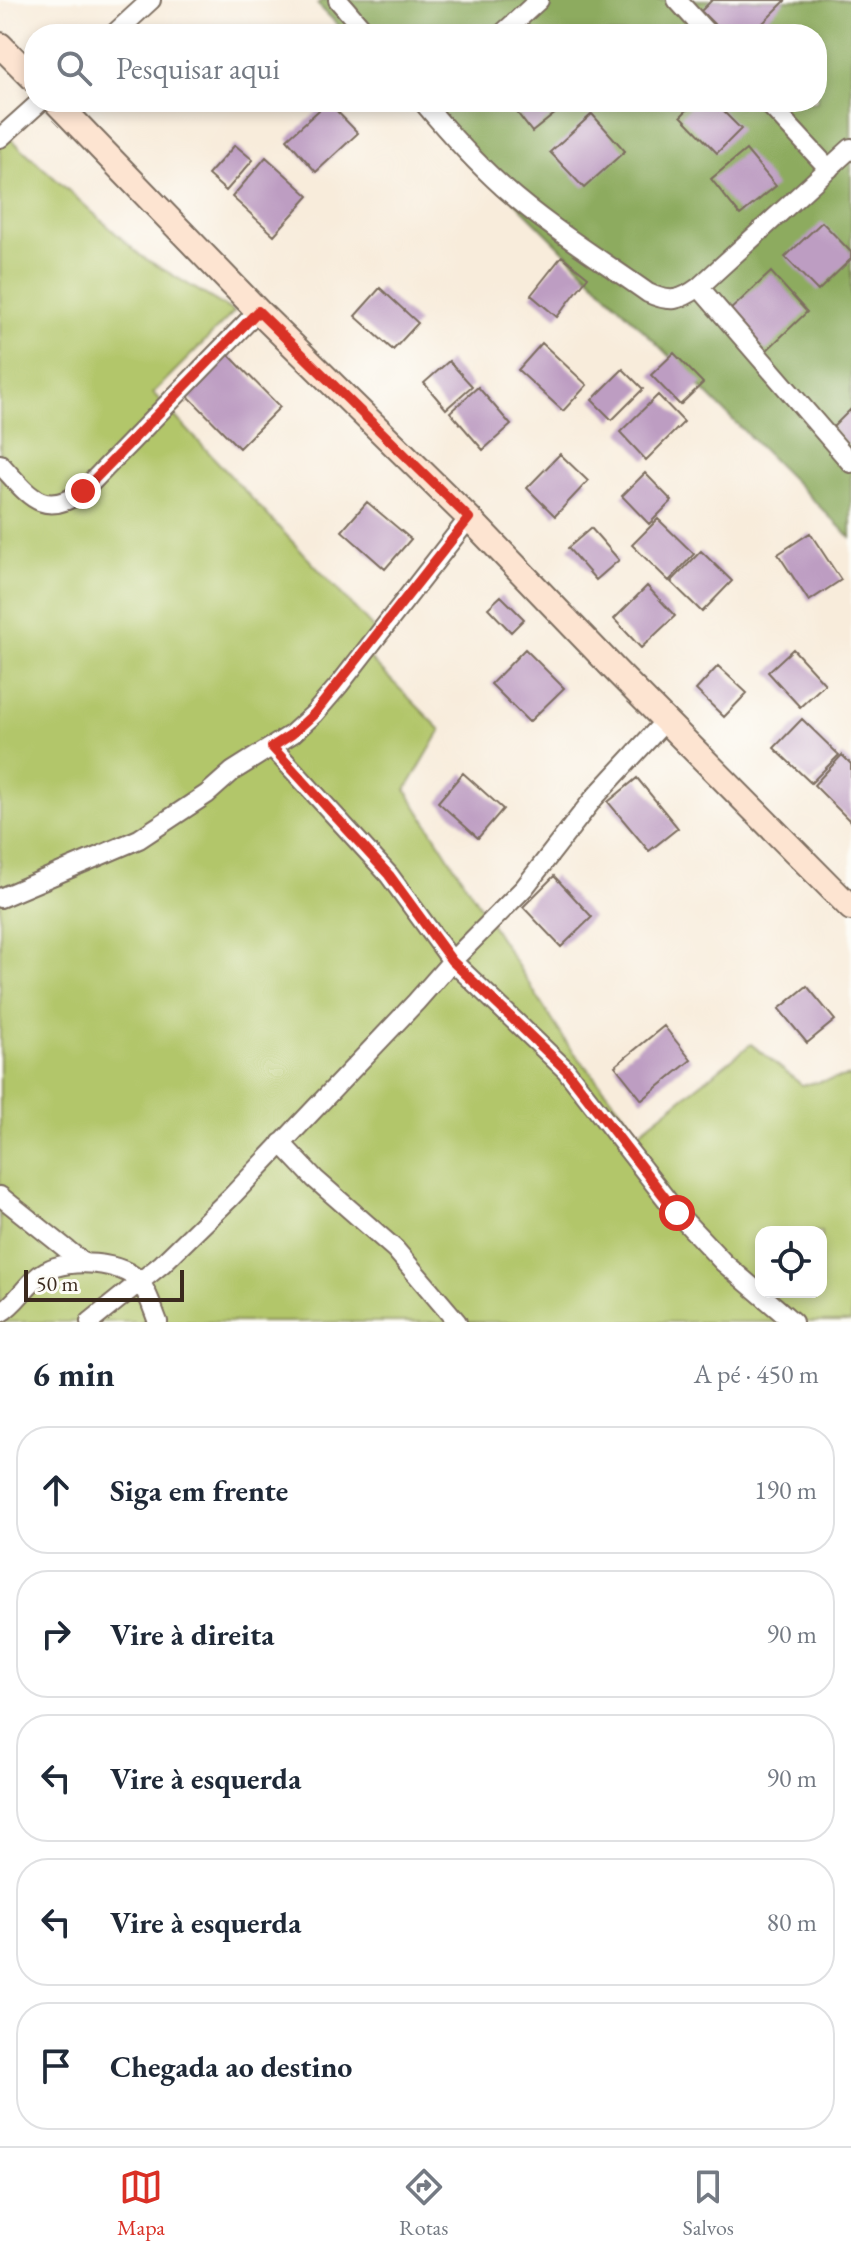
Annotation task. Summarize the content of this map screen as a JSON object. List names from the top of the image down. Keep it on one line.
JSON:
{"scale_bar":"50 m","page":{"search":"Pesquisar aqui","scale":"50 m","heading":["6 min","A pé · 450 m"],"list":[["Siga em frente","190 m"],["Vire à direita","90 m"],["Vire à esquerda","90 m"],["Vire à esquerda","80 m"],"Chegada ao destino"],"nav":["Mapa","Rotas","Salvos"]}}
